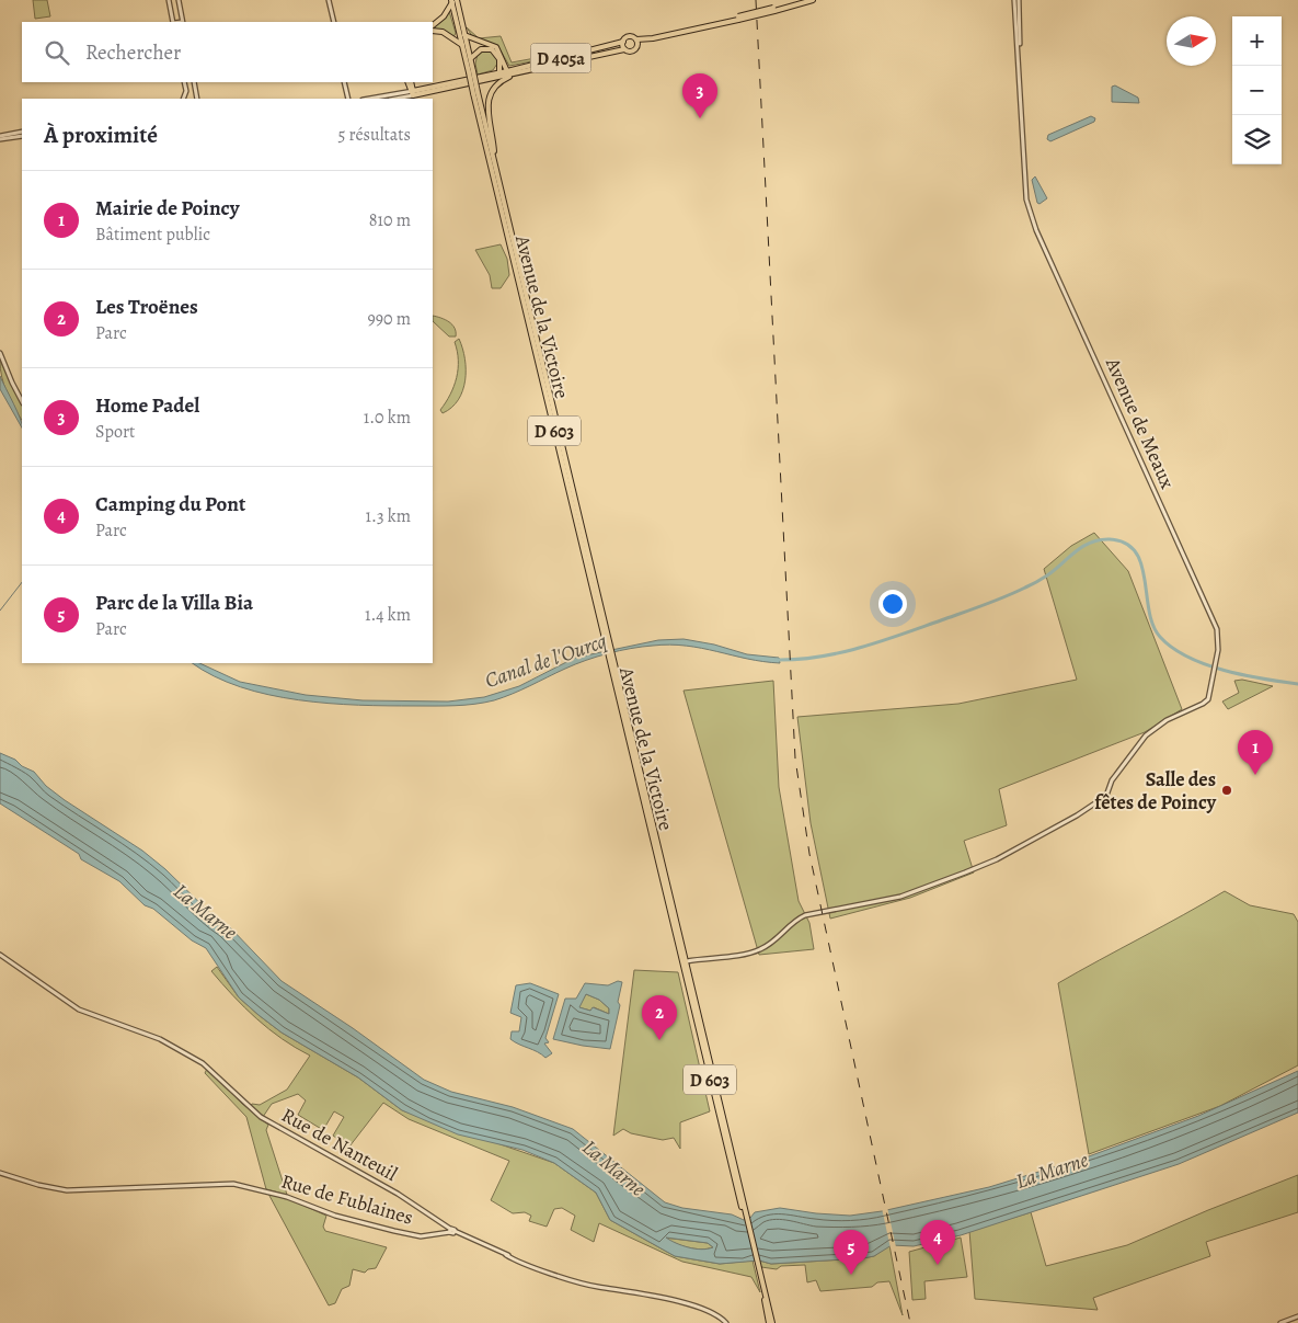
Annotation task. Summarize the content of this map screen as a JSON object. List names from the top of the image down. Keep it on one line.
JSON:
{"streets":{"main road":["D 405a","Avenue de la Victoire","D 603"],"street":["Avenue de Meaux","Rue de Nanteuil","Rue de Fublaines"]},"crossings":[["Avenue de la Victoire","Avenue de Meaux"],["Avenue de la Victoire","D 603"],["Rue de Nanteuil","Rue de Fublaines"]],"water":["Canal de l'Ourcq","La Marne"],"places":["Salle des fêtes de Poincy"],"north":"right","page":{"map_buttons":["+","−"],"search":"Rechercher","pins":["3","1","2","4","5"],"heading":["À proximité","5 résultats"],"list":[{"mark":"1","name":"Mairie de Poincy","note":"Bâtiment public","value":"810 m"},{"mark":"2","name":"Les Troënes","note":"Parc","value":"990 m"},{"mark":"3","name":"Home Padel","note":"Sport","value":"1.0 km"},{"mark":"4","name":"Camping du Pont","note":"Parc","value":"1.3 km"},{"mark":"5","name":"Parc de la Villa Bia","note":"Parc","value":"1.4 km"}]}}
